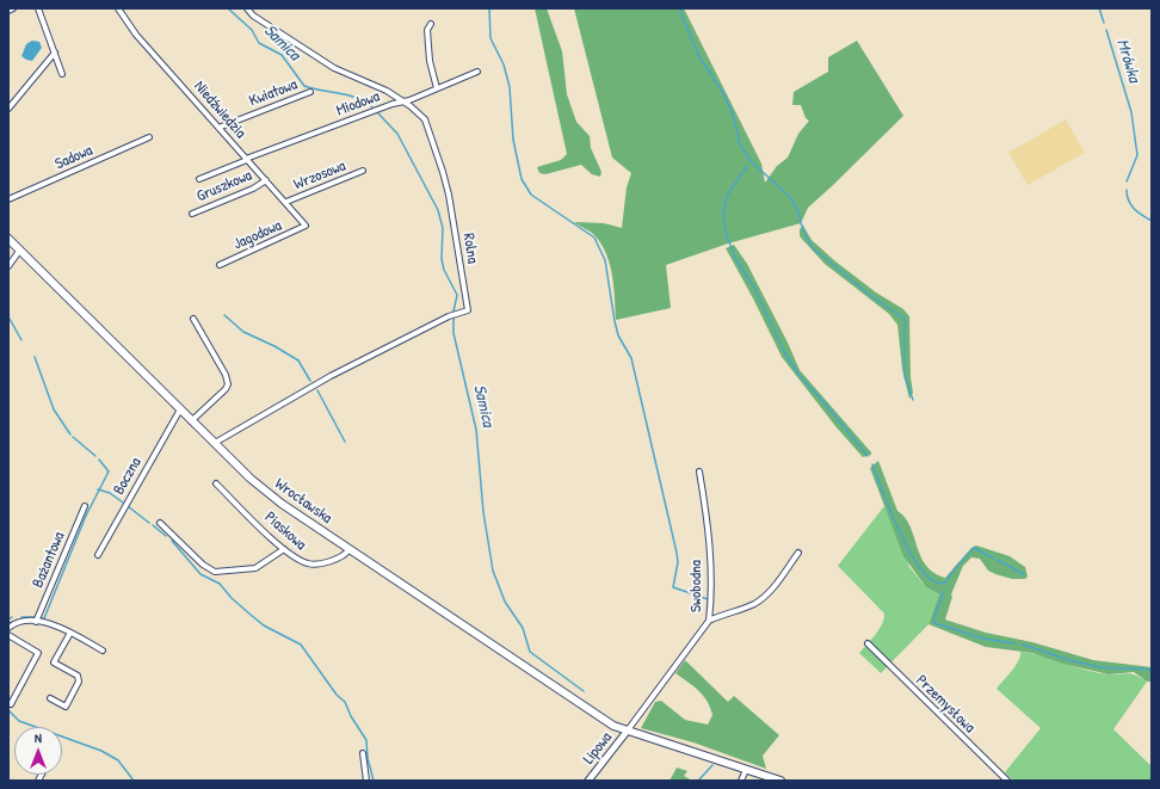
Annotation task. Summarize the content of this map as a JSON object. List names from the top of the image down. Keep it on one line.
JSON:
{"streets":{"main road":["Wrocławska"],"street":["Kwiatowa","Miodowa","Niedźwiedzia","Sadowa","Wrzosowa","Gruszkowa","Jagodowa","Rolna","Boczna","Piaskowa","Bażantowa","Swobodna","Przemysłowa","Lipowa"]},"crossings":[["Kwiatowa","Niedźwiedzia"],["Miodowa","Niedźwiedzia"],["Miodowa","Rolna"],["Niedźwiedzia","Wrzosowa"],["Niedźwiedzia","Gruszkowa"],["Niedźwiedzia","Jagodowa"],["Rolna","Wrocławska"],["Boczna","Wrocławska"],["Wrocławska","Piaskowa"],["Wrocławska","Swobodna"],["Wrocławska","Lipowa"],["Swobodna","Lipowa"]],"water":["Samica","Mrówka"],"north":"top"}
